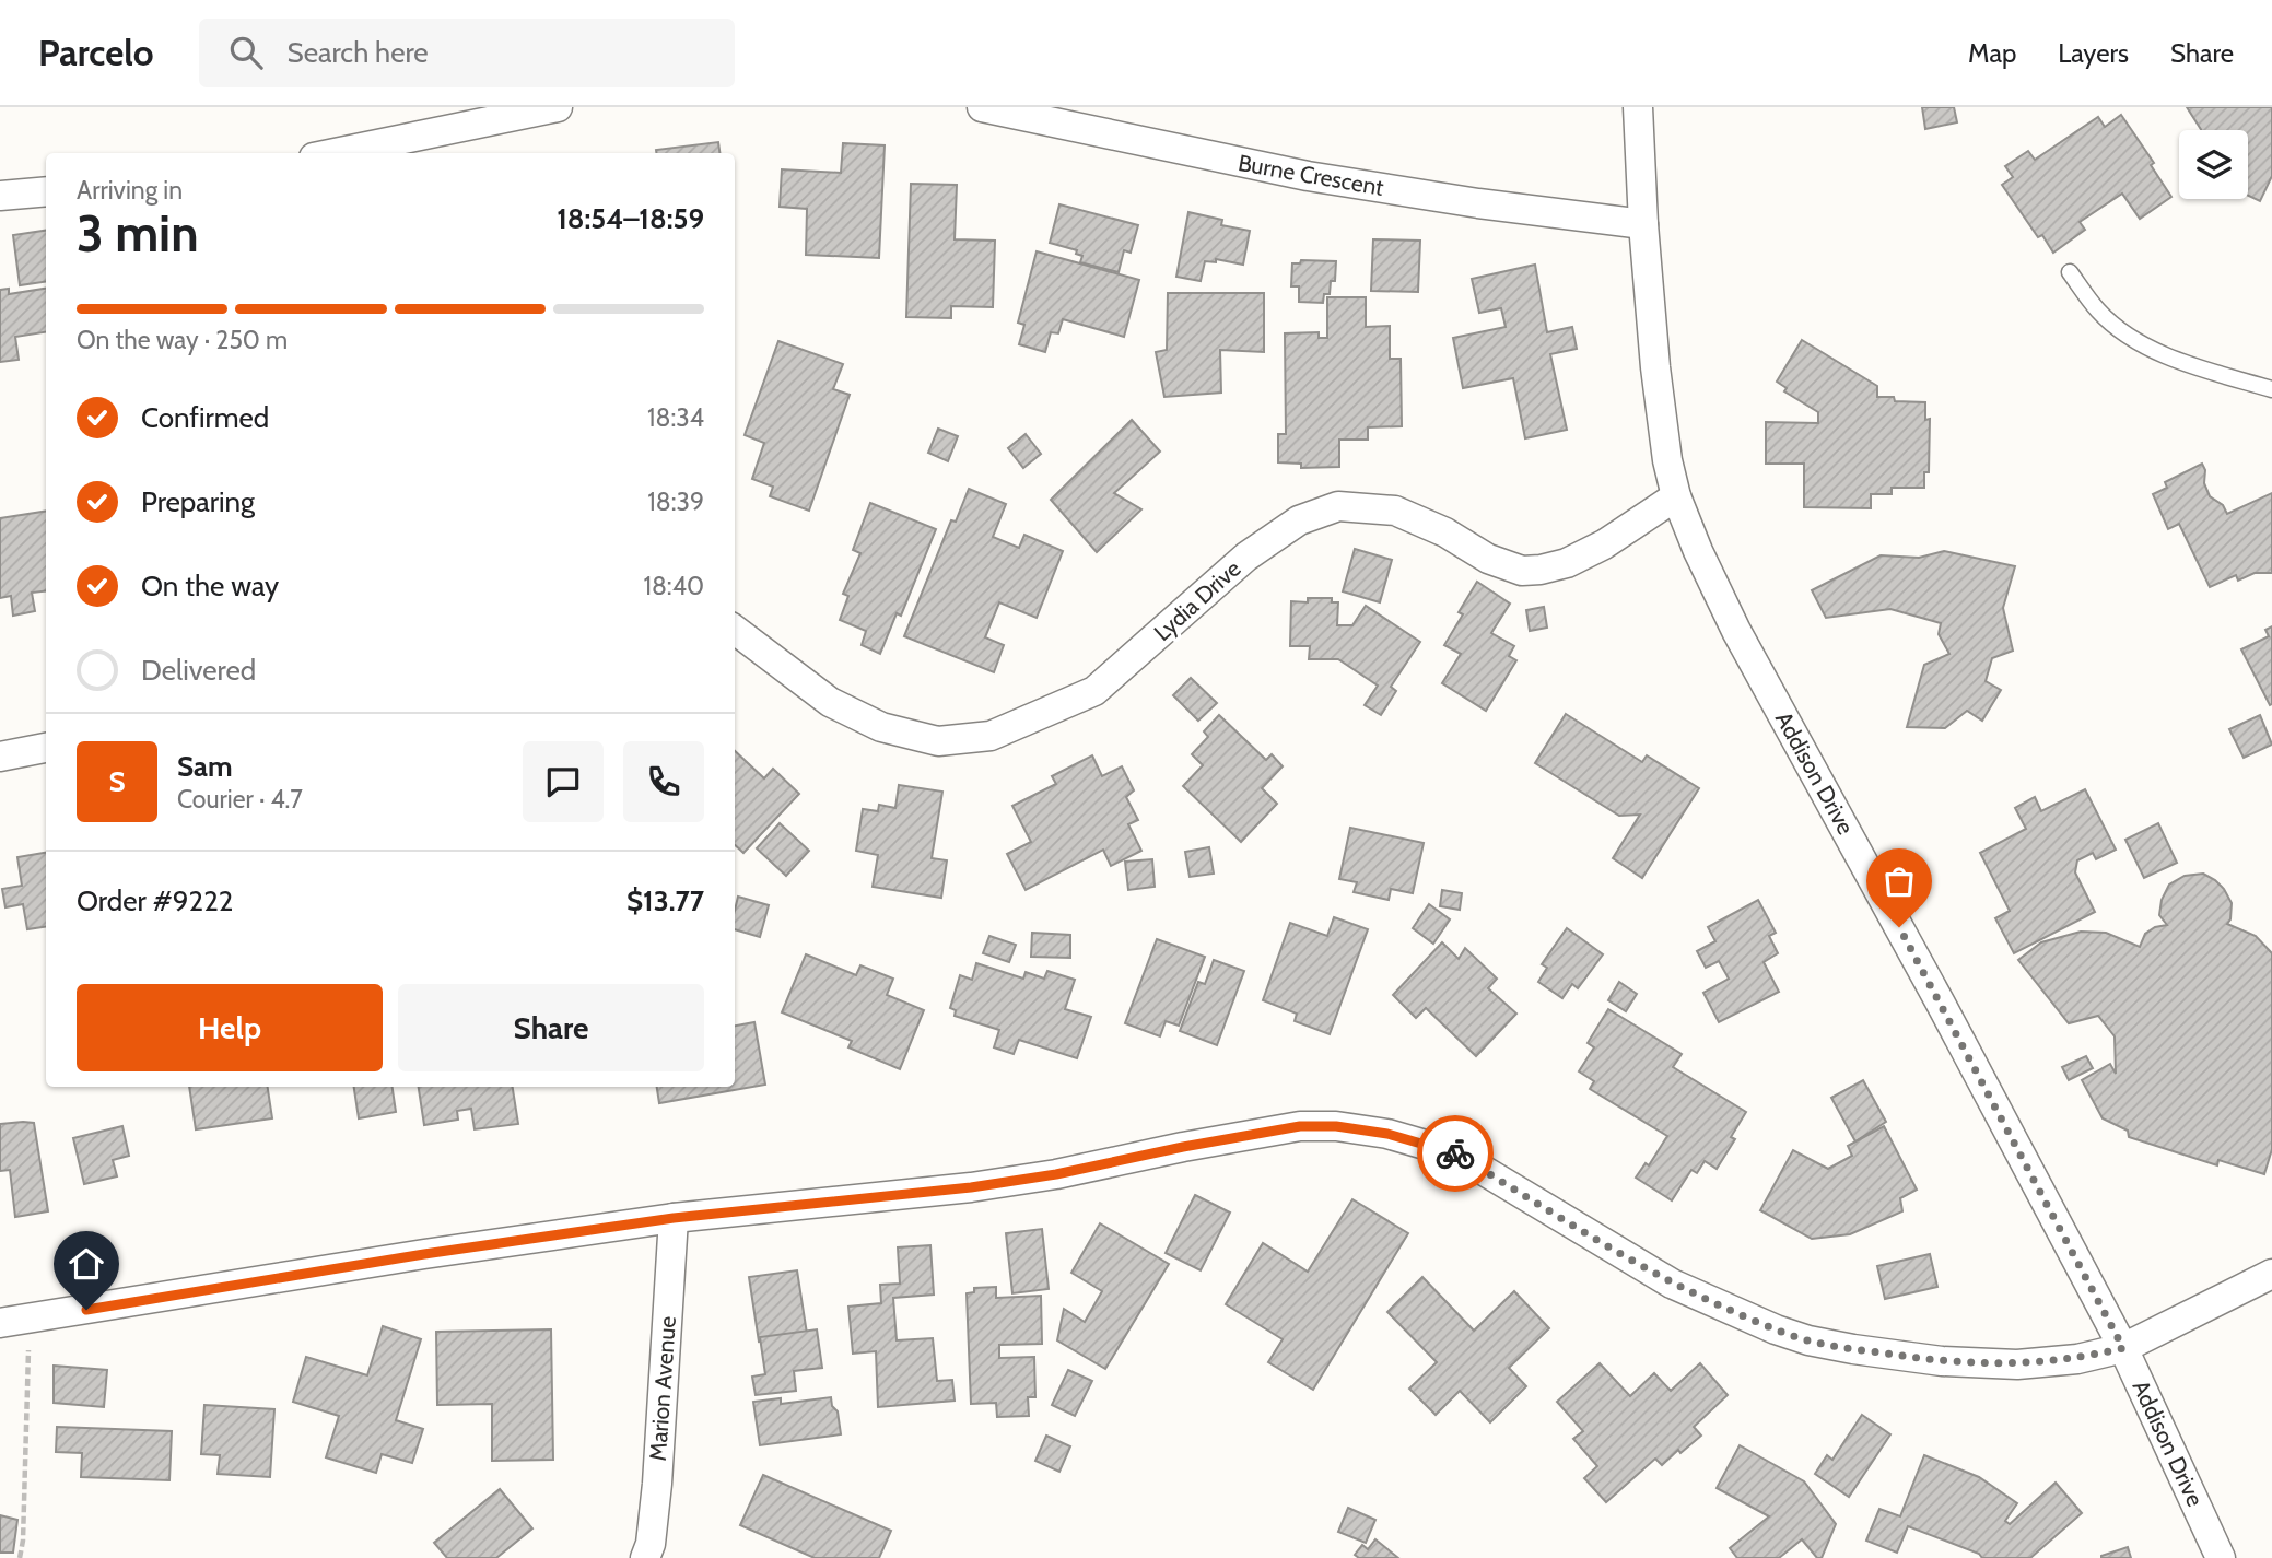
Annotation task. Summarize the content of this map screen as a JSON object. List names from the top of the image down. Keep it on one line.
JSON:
{"streets":{"street":["Burne Crescent","Lydia Drive","Addison Drive","Marion Avenue"]},"crossings":[["Burne Crescent","Addison Drive"],["Lydia Drive","Addison Drive"]],"page":{"header":"Parcelo","search":"Search here","nav":["Map","Layers","Share"],"heading":["3 min","Arriving in","18:54–18:59"],"panel":["Sam","Courier · 4.7","Order #9222","$13.77"],"bar":"On the way · 250 m","list":[["Confirmed","18:34"],["Preparing","18:39"],["On the way","18:40"],"Delivered"],"round":"S","buttons":["Help","Share"]}}
